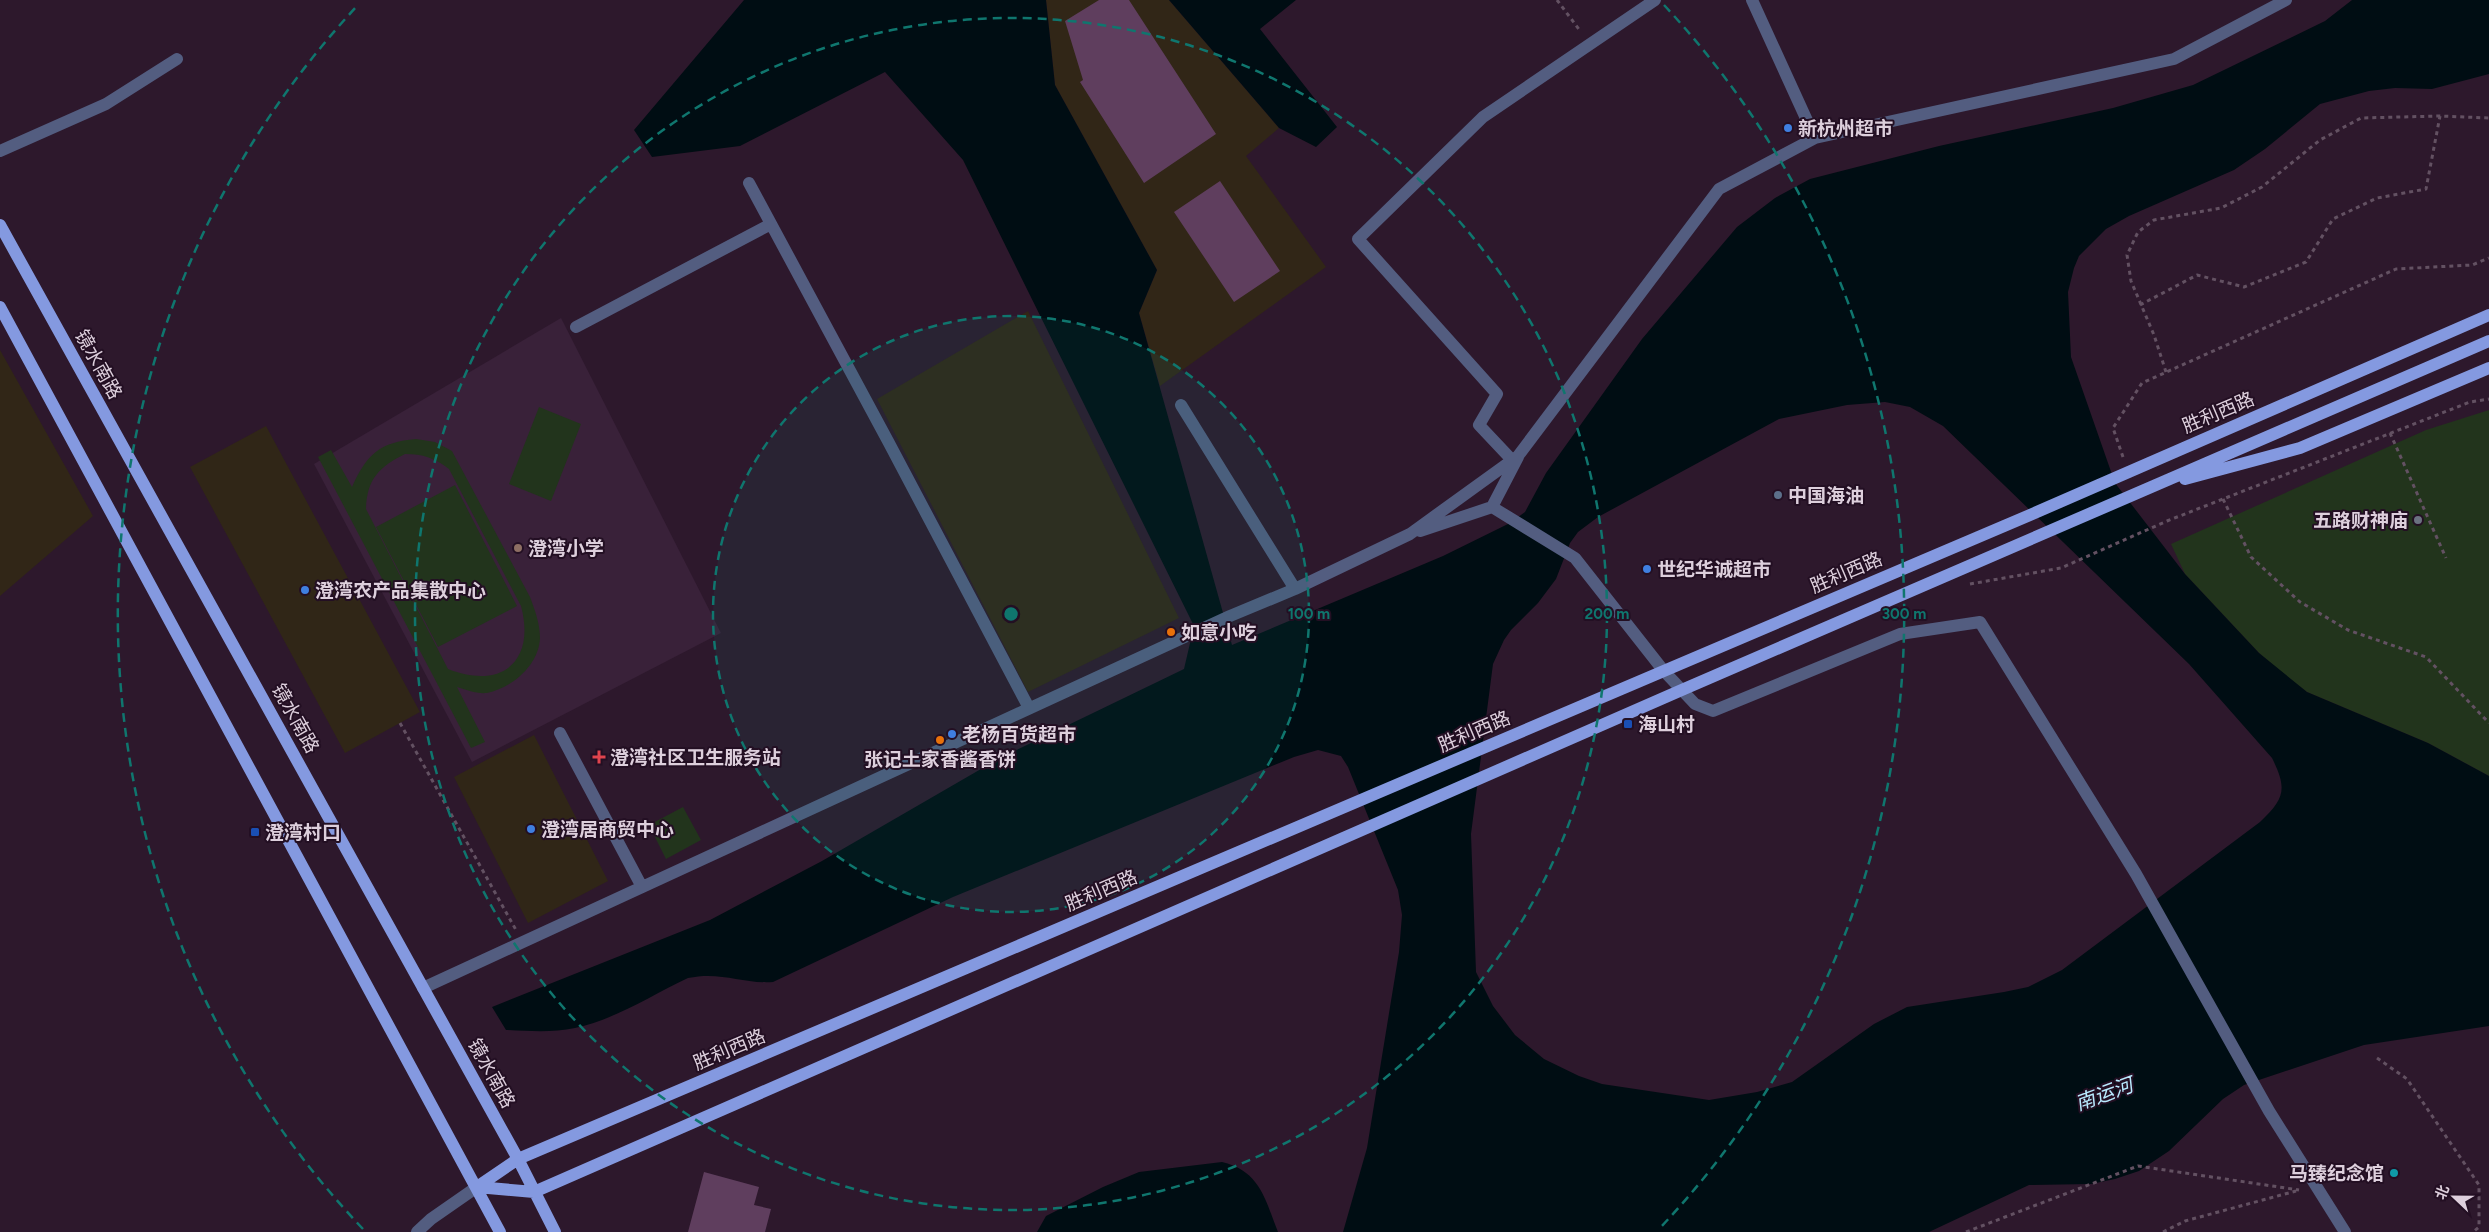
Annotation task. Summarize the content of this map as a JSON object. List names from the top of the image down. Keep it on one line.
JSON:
{"streets":{"main road":["镜水南路","胜利西路"]},"crossings":[["镜水南路","胜利西路"]],"water":["南运河"],"places":{"other":["新杭州超市","中国海油","五路财神庙","澄湾小学","世纪华诚超市","澄湾农产品集散中心","如意小吃","老杨百货超市","张记土家香酱香饼","澄湾居商贸中心","马臻纪念馆"],"transit":["海山村","澄湾村口"],"health":["澄湾社区卫生服务站"]},"north":"left","rings":["100 m","200 m","300 m"]}
